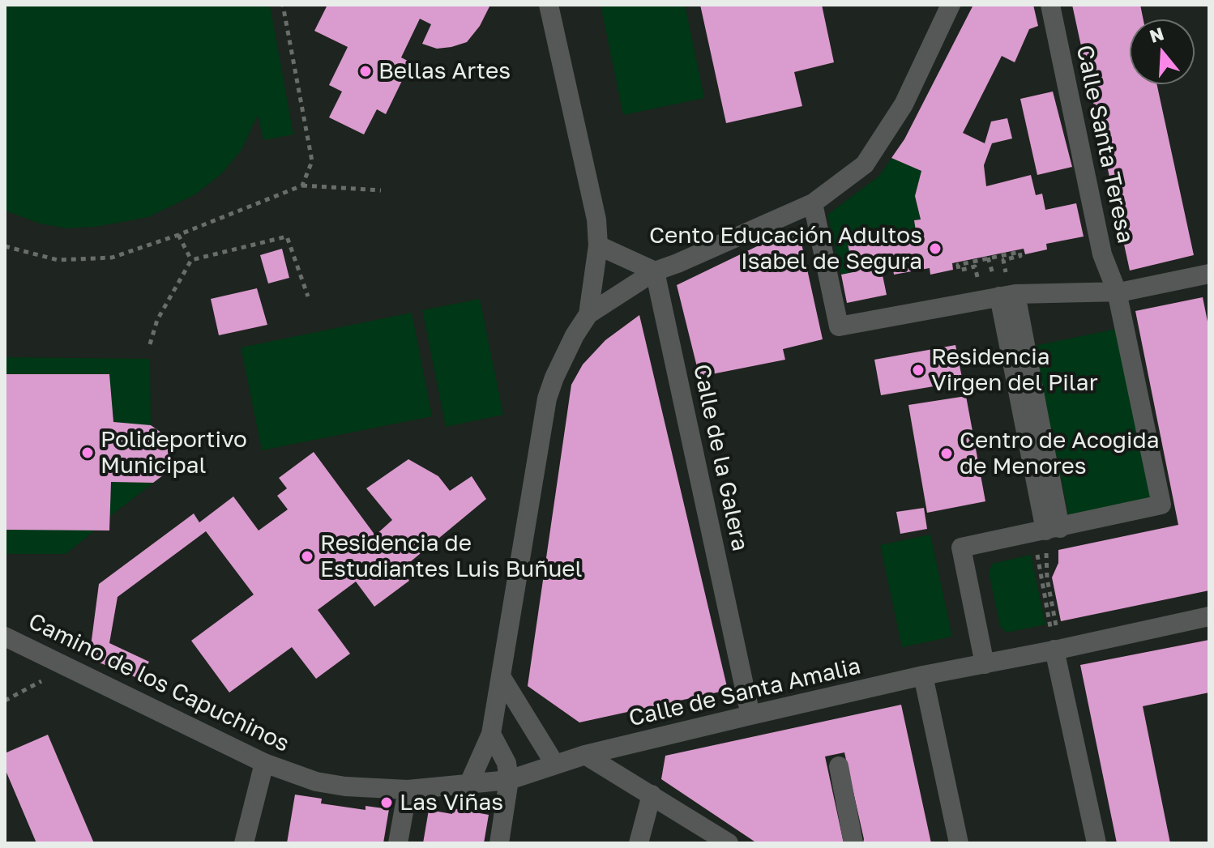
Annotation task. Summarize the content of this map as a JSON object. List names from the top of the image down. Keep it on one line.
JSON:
{"streets":{"street":["Calle Santa Teresa","Calle de la Galera","Camino de los Capuchinos","Calle de Santa Amalia"]},"crossings":[["Calle de la Galera","Calle de Santa Amalia"],["Camino de los Capuchinos","Calle de Santa Amalia"]],"places":["Bellas Artes","Cento Educación Adultos Isabel de Segura","Residencia Virgen del Pilar","Polideportivo Municipal","Centro de Acogida de Menores","Residencia de Estudiantes Luis Buñuel","Las Viñas"],"north":"top"}
